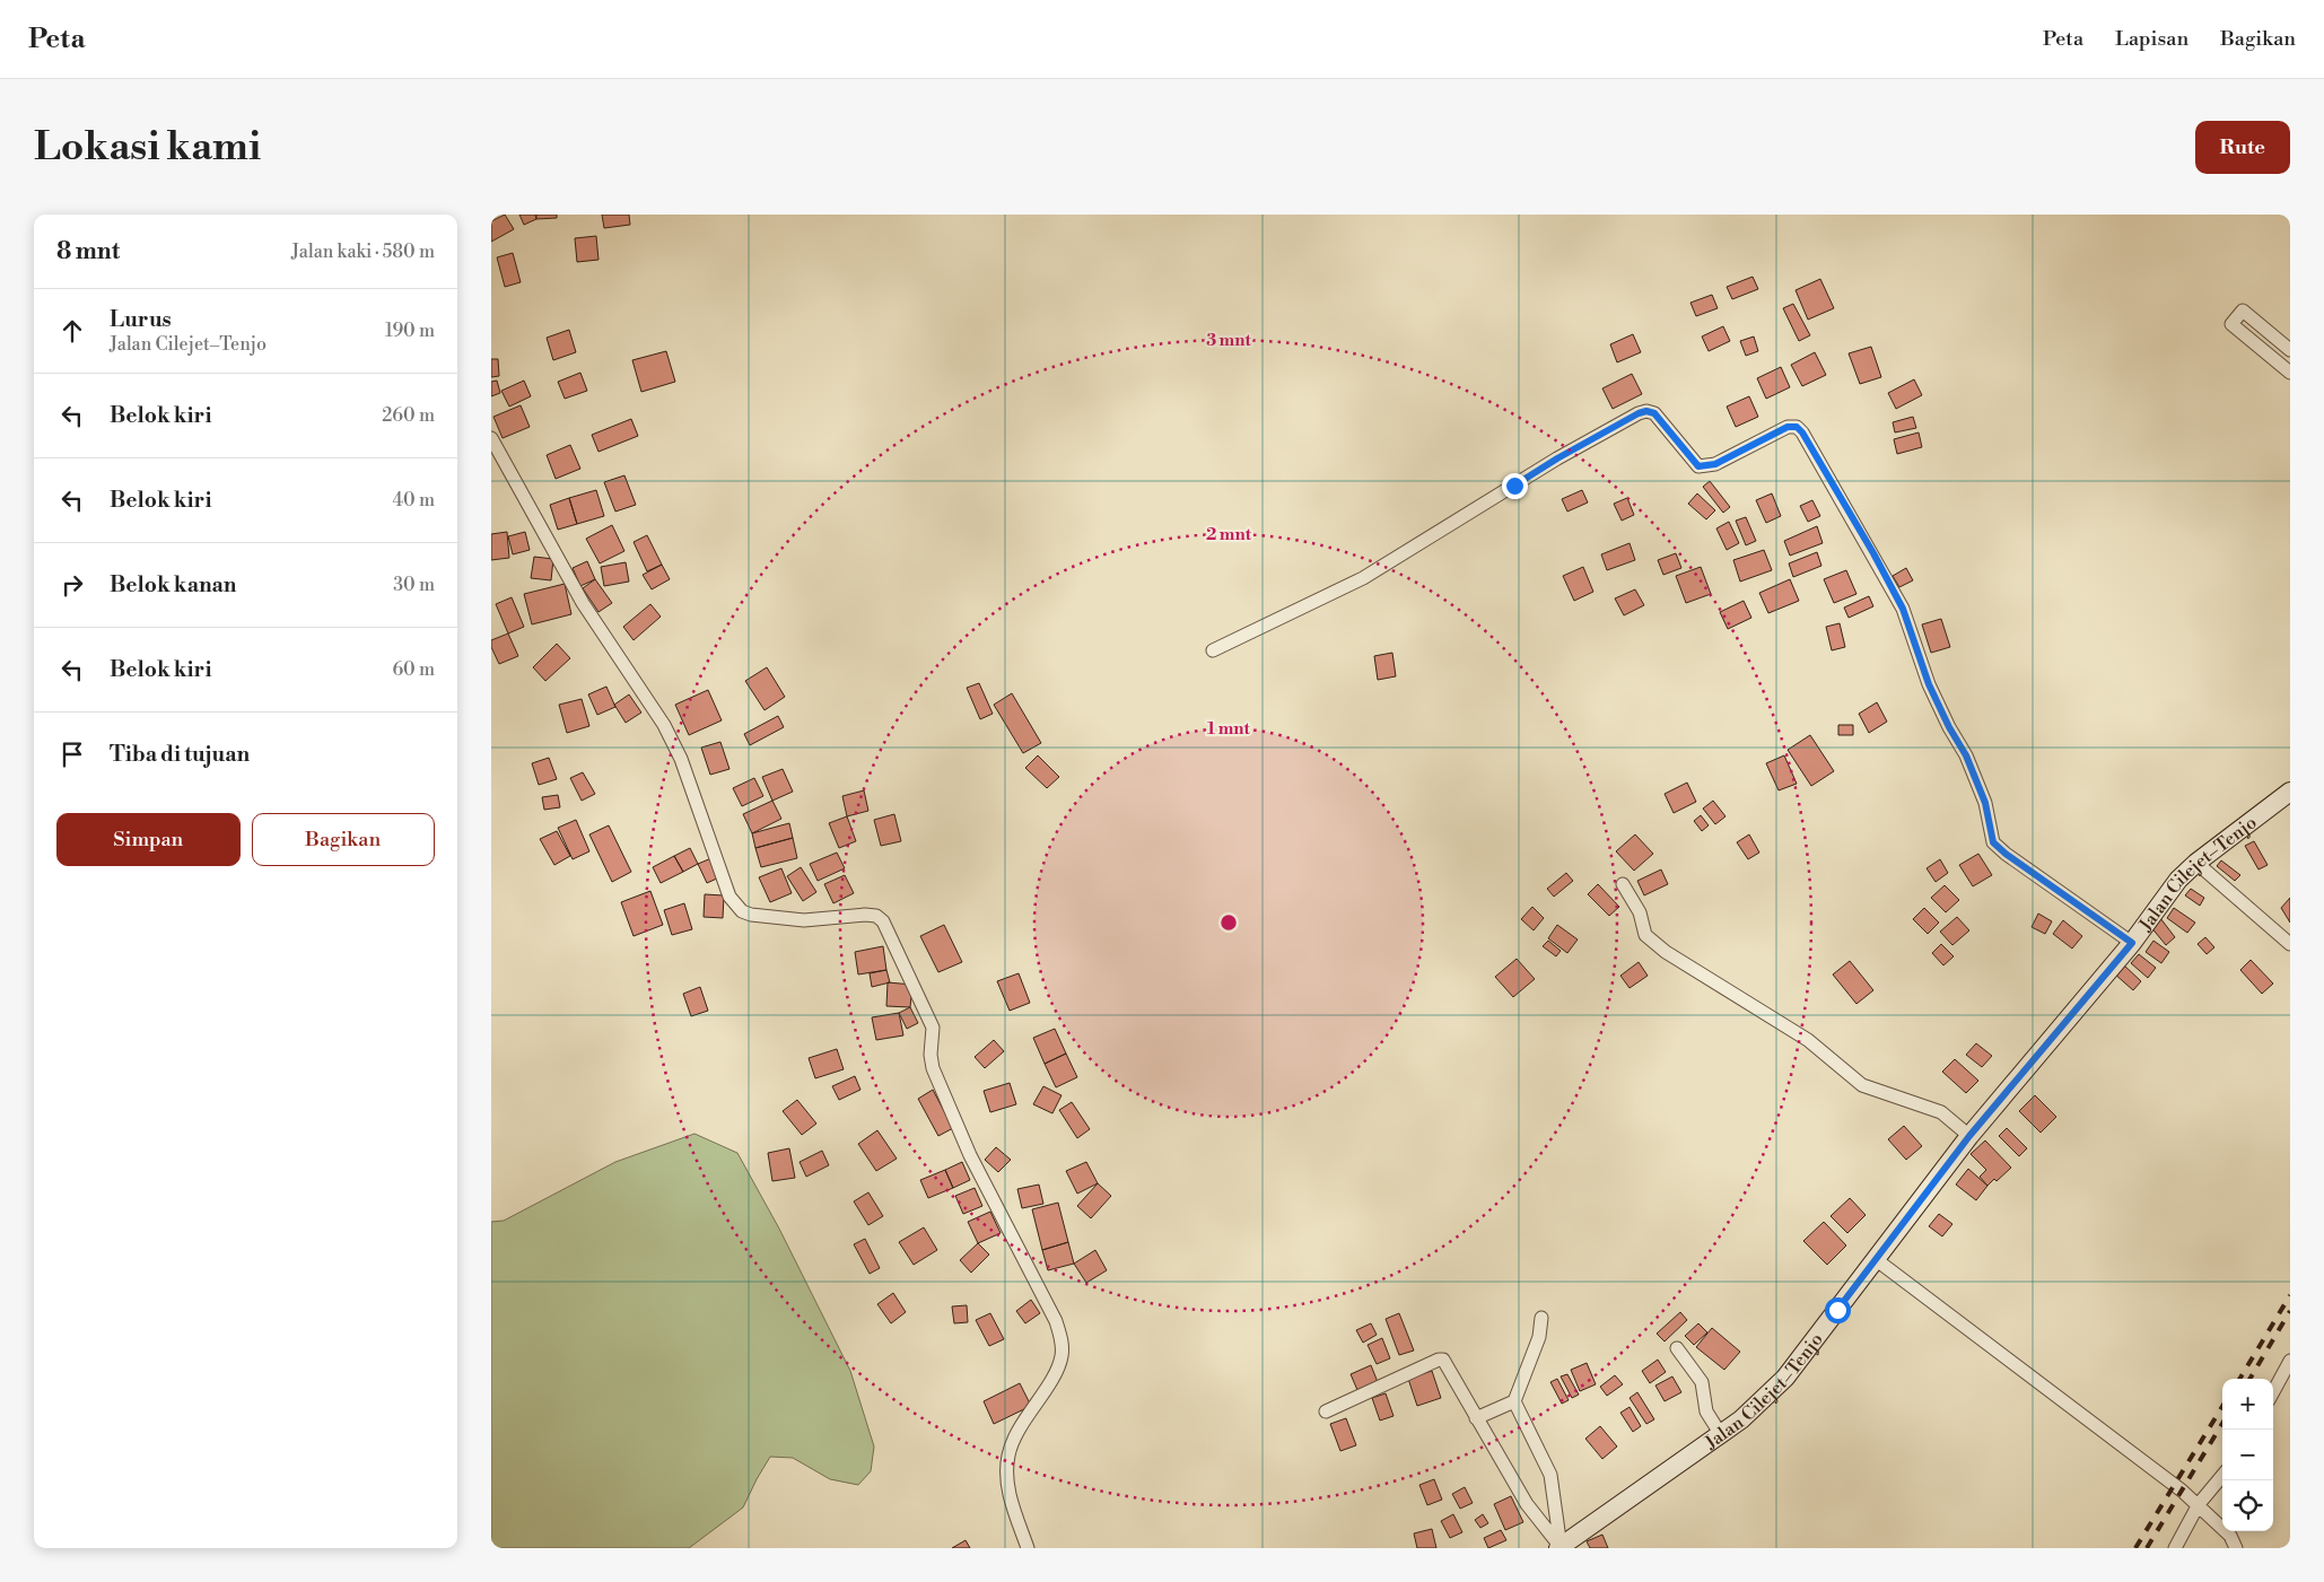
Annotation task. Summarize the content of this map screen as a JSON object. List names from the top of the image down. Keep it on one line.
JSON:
{"streets":{"main road":["Jalan Cilejet–Tenjo"]},"page":{"header":"Peta","nav":["Peta","Lapisan","Bagikan"],"buttons":["Rute",["Simpan","Bagikan"]],"title":"Lokasi kami","heading":["8 mnt","Jalan kaki · 580 m"],"list":[["Lurus","Jalan Cilejet–Tenjo","190 m"],["Belok kiri","260 m"],["Belok kiri","40 m"],["Belok kanan","30 m"],["Belok kiri","60 m"],"Tiba di tujuan"],"map_buttons":["+","−"]},"rings":["3 mnt","2 mnt","1 mnt"]}
